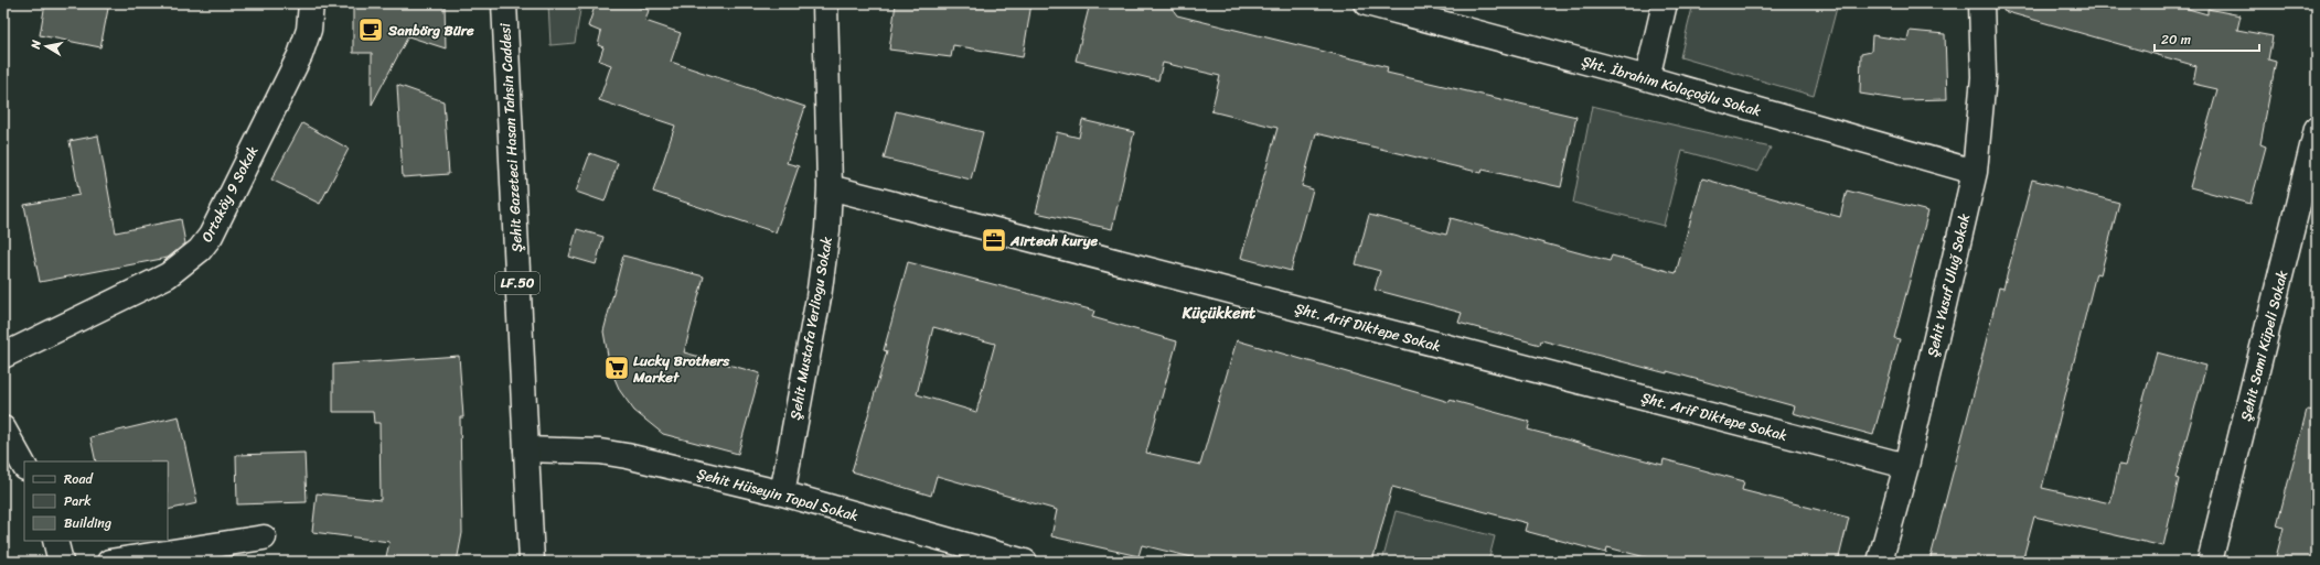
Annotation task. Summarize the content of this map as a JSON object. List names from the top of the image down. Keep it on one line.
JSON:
{"streets":{"street":["Şht. İbrahim Kolaçoğlu Sokak","Şehit Gazeteci Hasan Tahsin Caddesi","Ortaköy 9 Sokak","LF.50","Şehit Yusuf Uluğ Sokak","Şht. Arif Diktepe Sokak","Şehit Mustafa Yerliogu Sokak","Şehit Sami Küpeli Sokak","Şehit Hüseyin Topal Sokak"]},"crossings":[["Şht. İbrahim Kolaçoğlu Sokak","Şehit Yusuf Uluğ Sokak"],["Şehit Gazeteci Hasan Tahsin Caddesi","Şehit Hüseyin Topal Sokak"],["Şehit Yusuf Uluğ Sokak","Şht. Arif Diktepe Sokak"],["Şht. Arif Diktepe Sokak","Şehit Mustafa Yerliogu Sokak"],["Şehit Mustafa Yerliogu Sokak","Şehit Hüseyin Topal Sokak"]],"districts":["Küçükkent"],"places":{"cafe":["Sanbörg Büre"],"office":["Airtech kurye"],"supermarket":["Lucky Brothers Market"]},"legend":["Road","Park","Building"],"scale_bar":"20 m","north":"left"}
